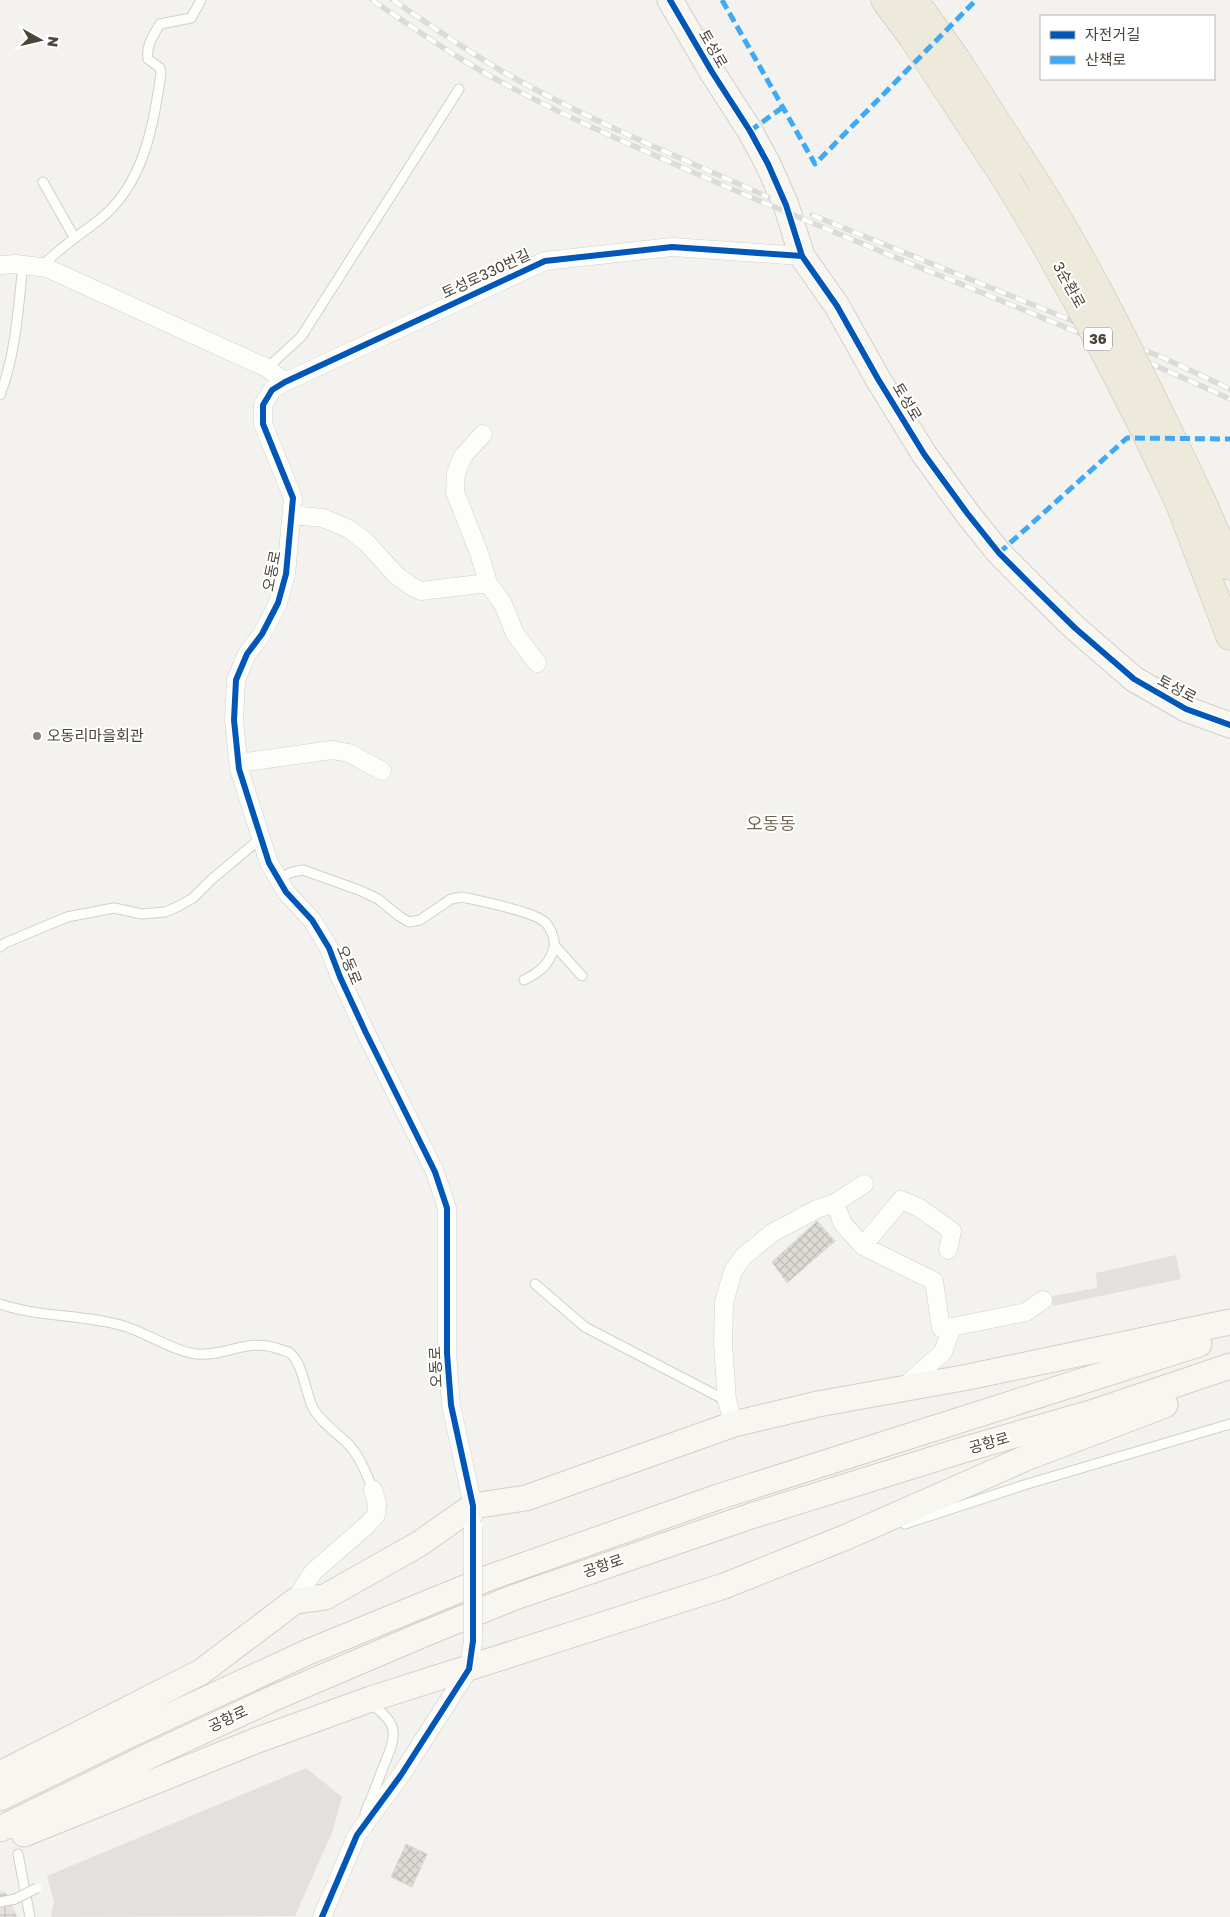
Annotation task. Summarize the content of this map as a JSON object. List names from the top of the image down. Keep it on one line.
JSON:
{"streets":{"highway":["3순환로","36"],"main road":["토성로","공항로"],"street":["토성로330번길","오동로"]},"crossings":[["토성로","토성로330번길"],["토성로330번길","오동로"]],"districts":["오동동"],"places":["오동리마을회관"],"legend":["자전거길","산책로"],"north":"right"}
